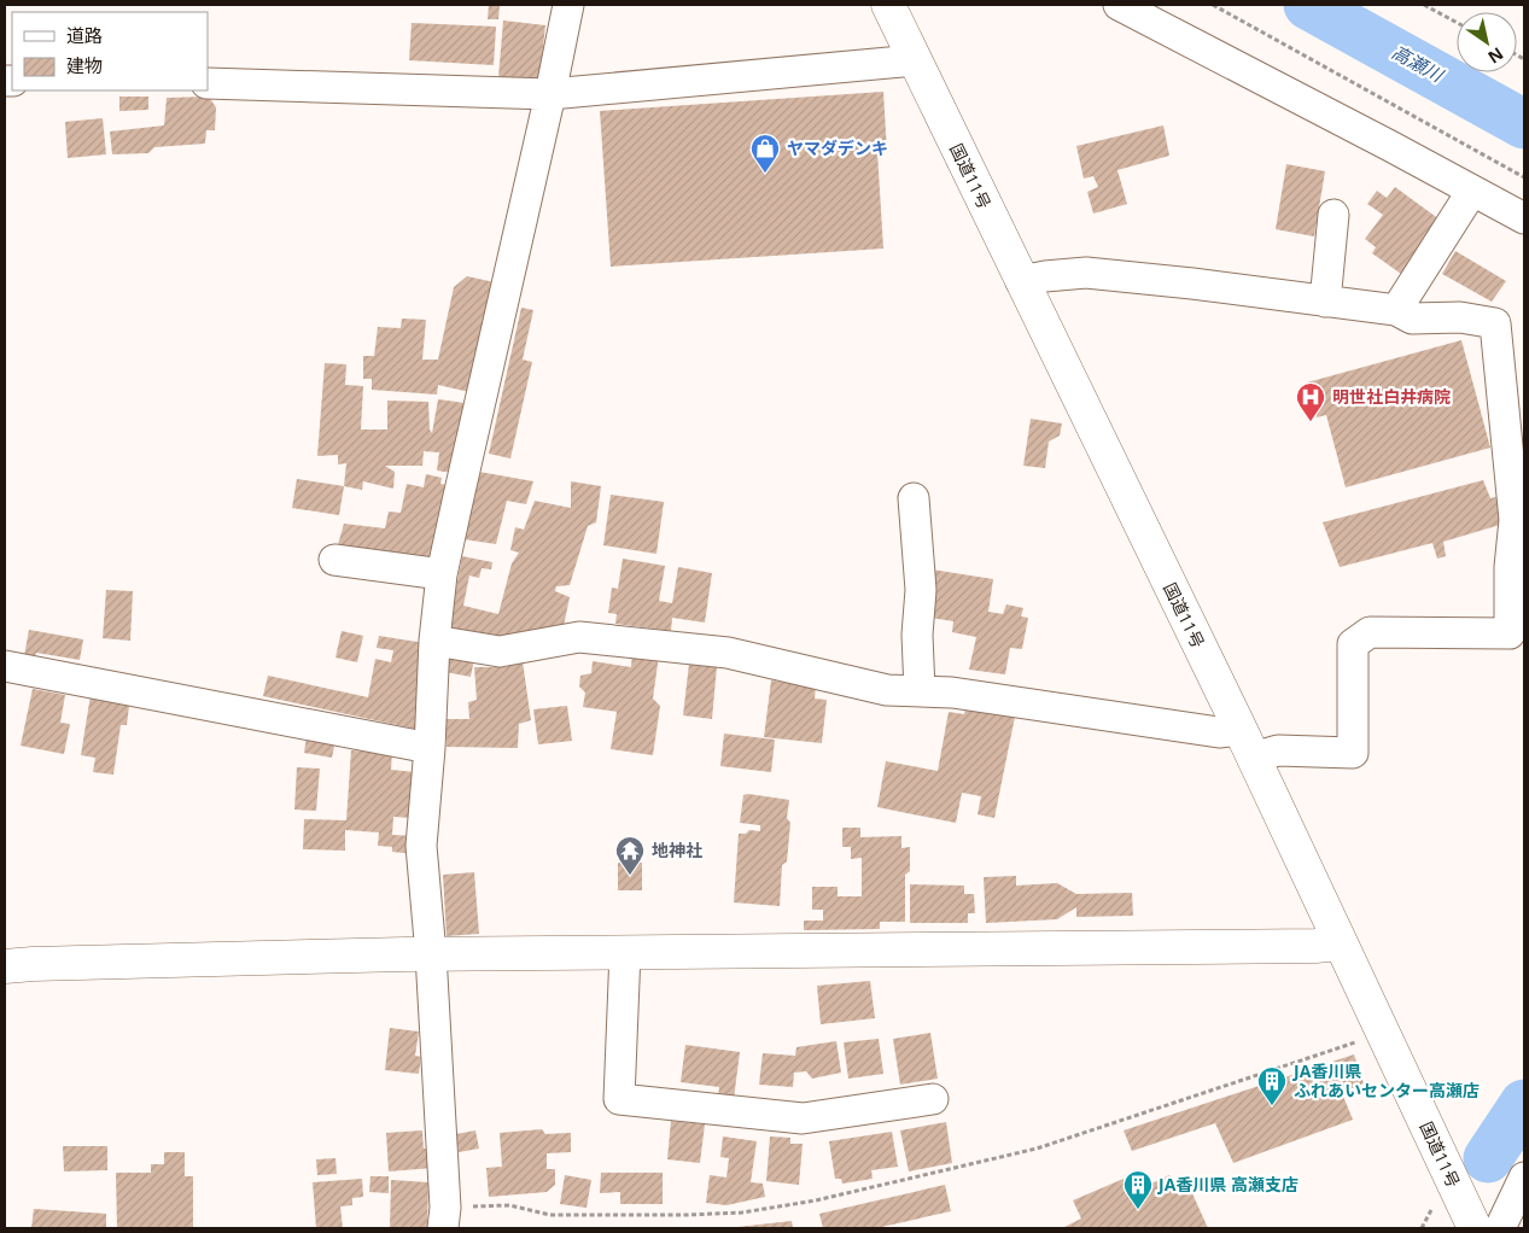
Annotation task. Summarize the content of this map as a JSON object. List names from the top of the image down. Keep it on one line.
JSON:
{"streets":{"main road":["国道11号"]},"water":["高瀬川"],"places":{"shop":["ヤマダデンキ"],"hospital":["明世社白井病院"],"temple":["地神社"],"building":["JA香川県 ふれあいセンター高瀬店","JA香川県 高瀬支店"]},"legend":["道路","建物"],"north":"bottom right"}
